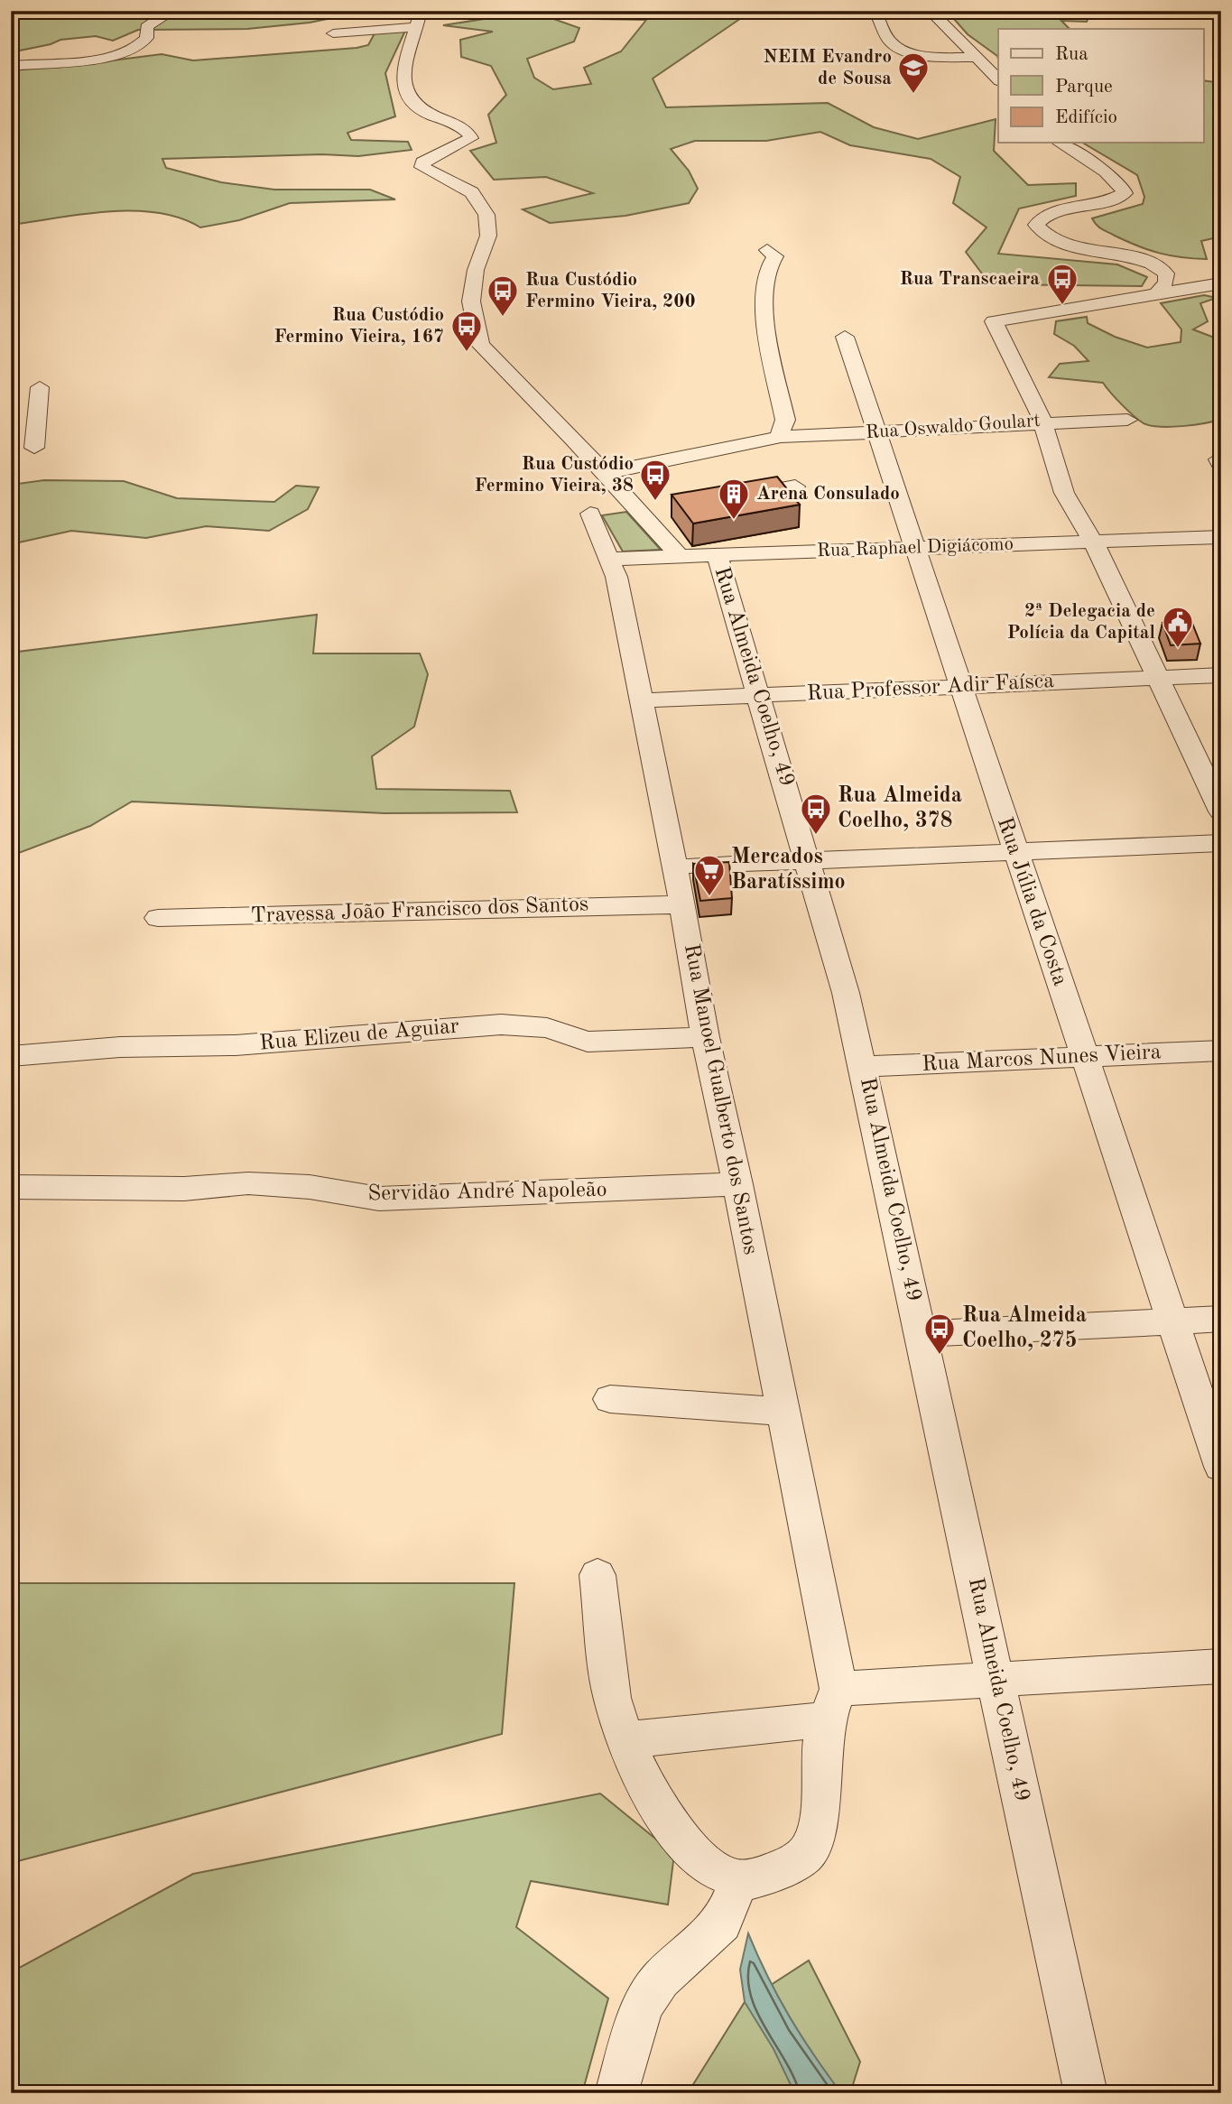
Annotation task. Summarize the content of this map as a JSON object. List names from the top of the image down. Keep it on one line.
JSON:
{"streets":{"street":["Rua Oswaldo Goulart","Rua Raphael Digiácomo","Rua Almeida Coelho, 49","Rua Professor Adir Faísca","Rua Júlia da Costa","Travessa João Francisco dos Santos","Rua Elizeu de Aguiar","Rua Marcos Nunes Vieira","Rua Manoel Gualberto dos Santos","Servidão André Napoleão"]},"crossings":[["Rua Oswaldo Goulart","Rua Júlia da Costa"],["Rua Raphael Digiácomo","Rua Almeida Coelho, 49"],["Rua Raphael Digiácomo","Rua Júlia da Costa"],["Rua Raphael Digiácomo","Rua Manoel Gualberto dos Santos"],["Rua Almeida Coelho, 49","Rua Professor Adir Faísca"],["Rua Almeida Coelho, 49","Rua Marcos Nunes Vieira"],["Rua Professor Adir Faísca","Rua Júlia da Costa"],["Rua Professor Adir Faísca","Rua Manoel Gualberto dos Santos"],["Rua Júlia da Costa","Rua Marcos Nunes Vieira"],["Travessa João Francisco dos Santos","Rua Manoel Gualberto dos Santos"],["Rua Elizeu de Aguiar","Rua Manoel Gualberto dos Santos"],["Rua Manoel Gualberto dos Santos","Servidão André Napoleão"]],"places":{"school or university":["NEIM Evandro de Sousa"],"bus stop":["Rua Transcaeira","Rua Custódio Fermino Vieira, 200","Rua Custódio Fermino Vieira, 167","Rua Custódio Fermino Vieira, 38","Rua Almeida Coelho, 378","Rua Almeida Coelho, 275"],"building":["Arena Consulado"],"public building":["2ª Delegacia de Polícia da Capital"],"supermarket":["Mercados Baratíssimo"]},"legend":["Rua","Parque","Edifício"]}
